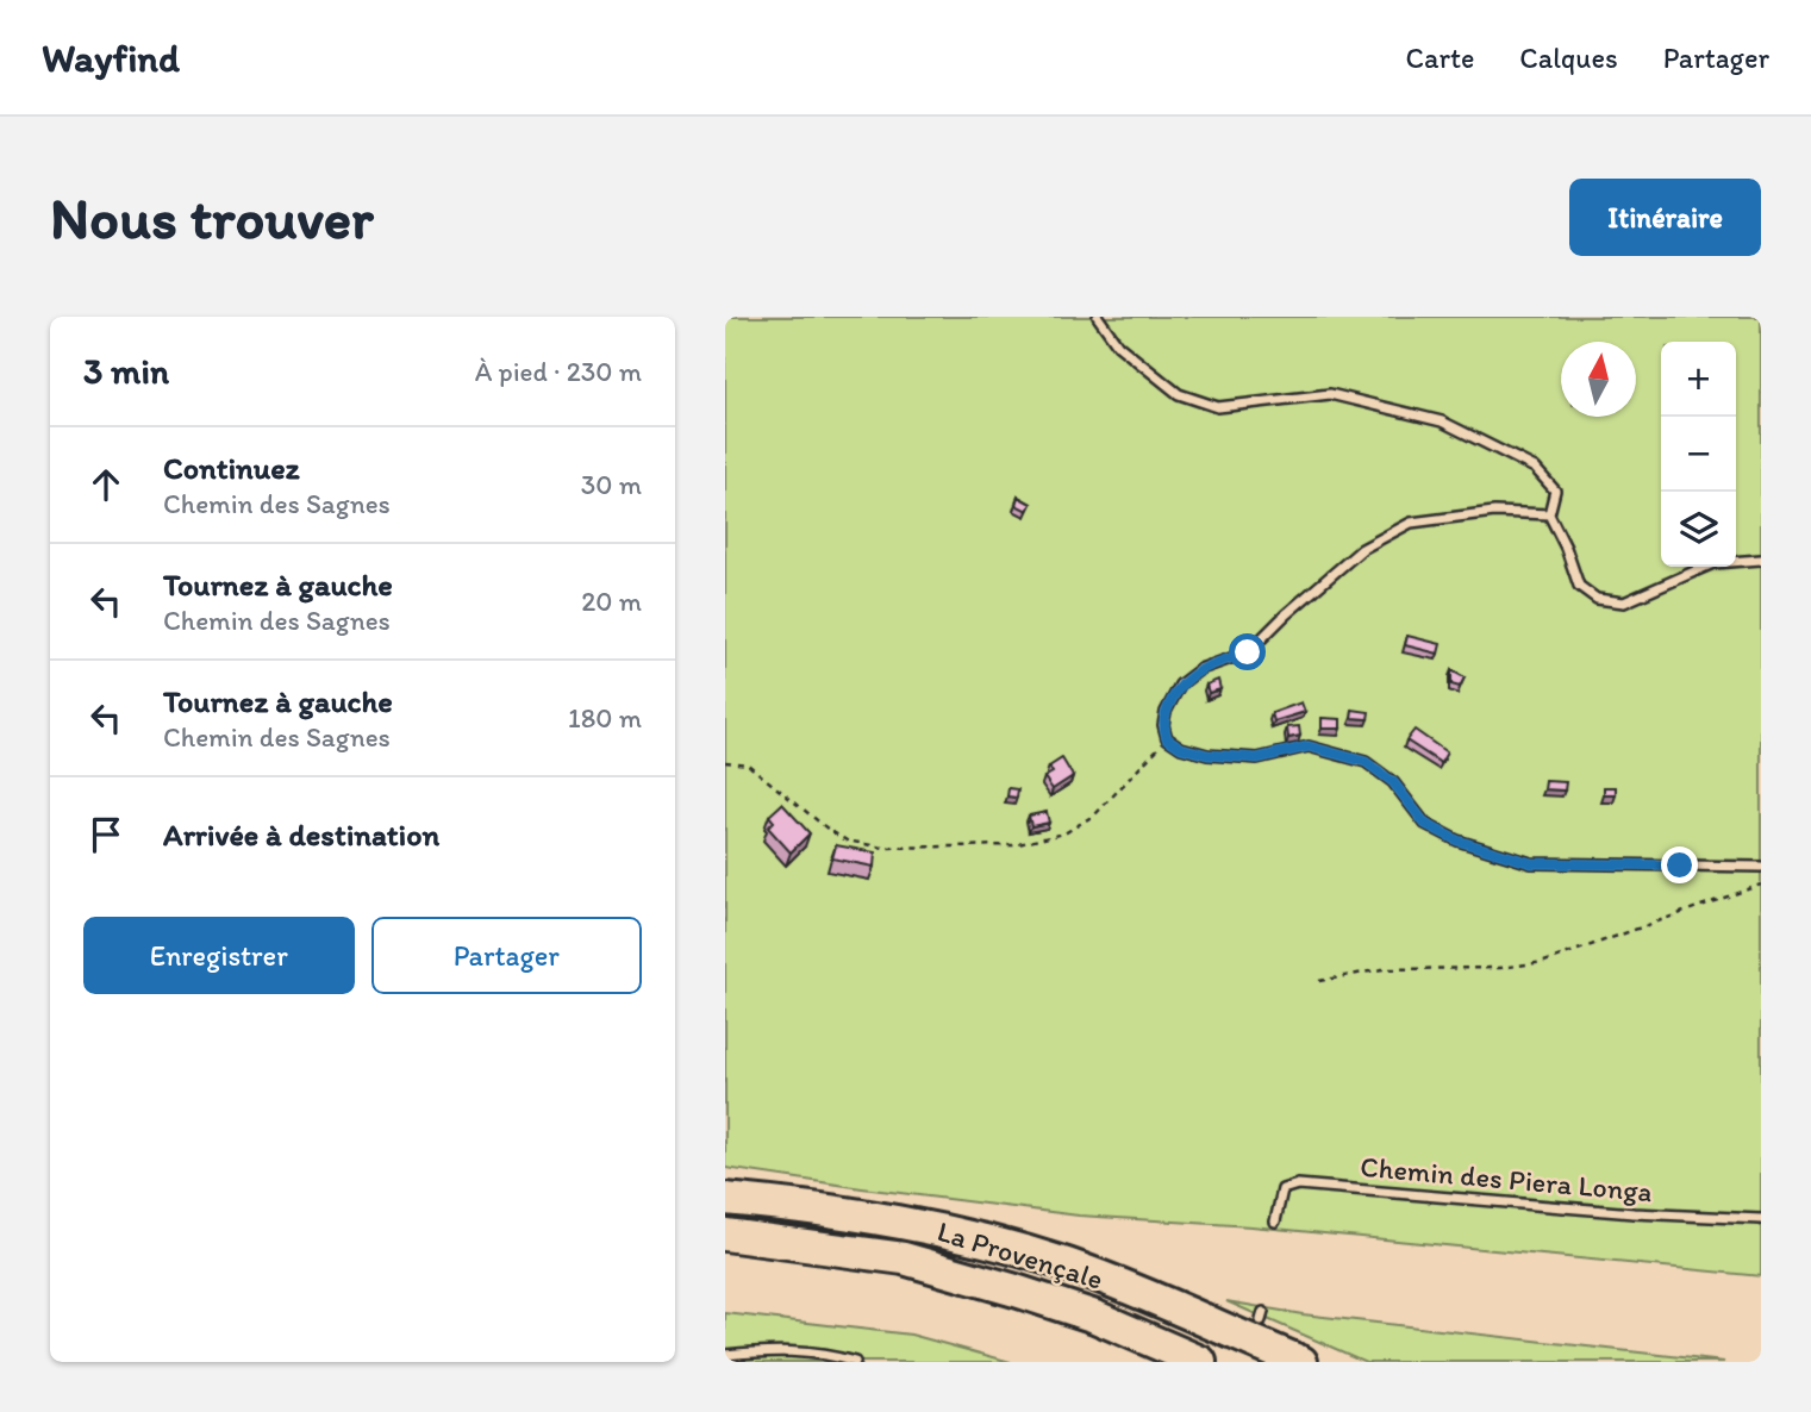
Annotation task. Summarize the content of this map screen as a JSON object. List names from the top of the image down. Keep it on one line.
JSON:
{"streets":{"highway":["La Provençale"],"lane":["Chemin des Piera Longa"]},"north":"top","page":{"header":"Wayfind","nav":["Carte","Calques","Partager"],"buttons":["Itinéraire",["Enregistrer","Partager"]],"title":"Nous trouver","heading":["3 min","À pied · 230 m"],"map_buttons":["+","−"],"list":[["Continuez","Chemin des Sagnes","30 m"],["Tournez à gauche","Chemin des Sagnes","20 m"],["Tournez à gauche","Chemin des Sagnes","180 m"],"Arrivée à destination"]}}
